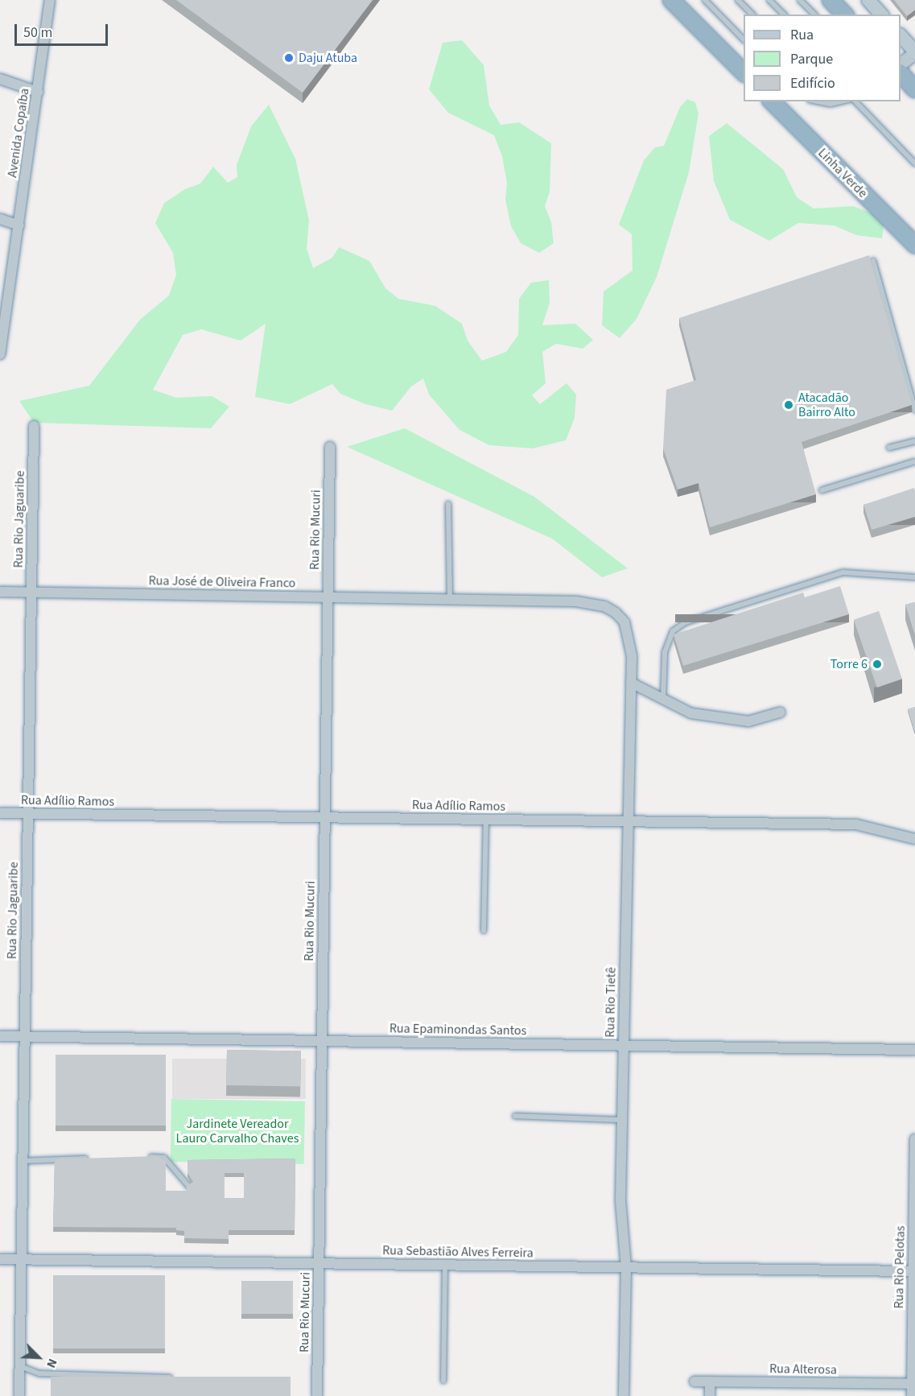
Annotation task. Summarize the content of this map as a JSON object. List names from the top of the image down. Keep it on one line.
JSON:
{"streets":{"highway":["Linha Verde"],"street":["Avenida Copaíba","Rua Rio Jaguaribe","Rua Rio Mucuri","Rua José de Oliveira Franco","Rua Adílio Ramos","Rua Rio Tietê","Rua Epaminondas Santos","Rua Sebastião Alves Ferreira","Rua Rio Pelotas","Rua Alterosa"]},"crossings":[["Rua Rio Jaguaribe","Rua José de Oliveira Franco"],["Rua Rio Jaguaribe","Rua Adílio Ramos"],["Rua Rio Jaguaribe","Rua Epaminondas Santos"],["Rua Rio Jaguaribe","Rua Sebastião Alves Ferreira"],["Rua Rio Mucuri","Rua José de Oliveira Franco"],["Rua Rio Mucuri","Rua Adílio Ramos"],["Rua Rio Mucuri","Rua Epaminondas Santos"],["Rua Rio Mucuri","Rua Sebastião Alves Ferreira"],["Rua José de Oliveira Franco","Rua Rio Tietê"],["Rua Adílio Ramos","Rua Rio Tietê"],["Rua Rio Tietê","Rua Epaminondas Santos"],["Rua Rio Tietê","Rua Sebastião Alves Ferreira"],["Rua Sebastião Alves Ferreira","Rua Rio Pelotas"],["Rua Rio Pelotas","Rua Alterosa"]],"parks":["Jardinete Vereador Lauro Carvalho Chaves"],"places":["Daju Atuba","Atacadão Bairro Alto","Torre 6"],"legend":["Rua","Parque","Edifício"],"scale_bar":"50 m","north":"bottom right"}
